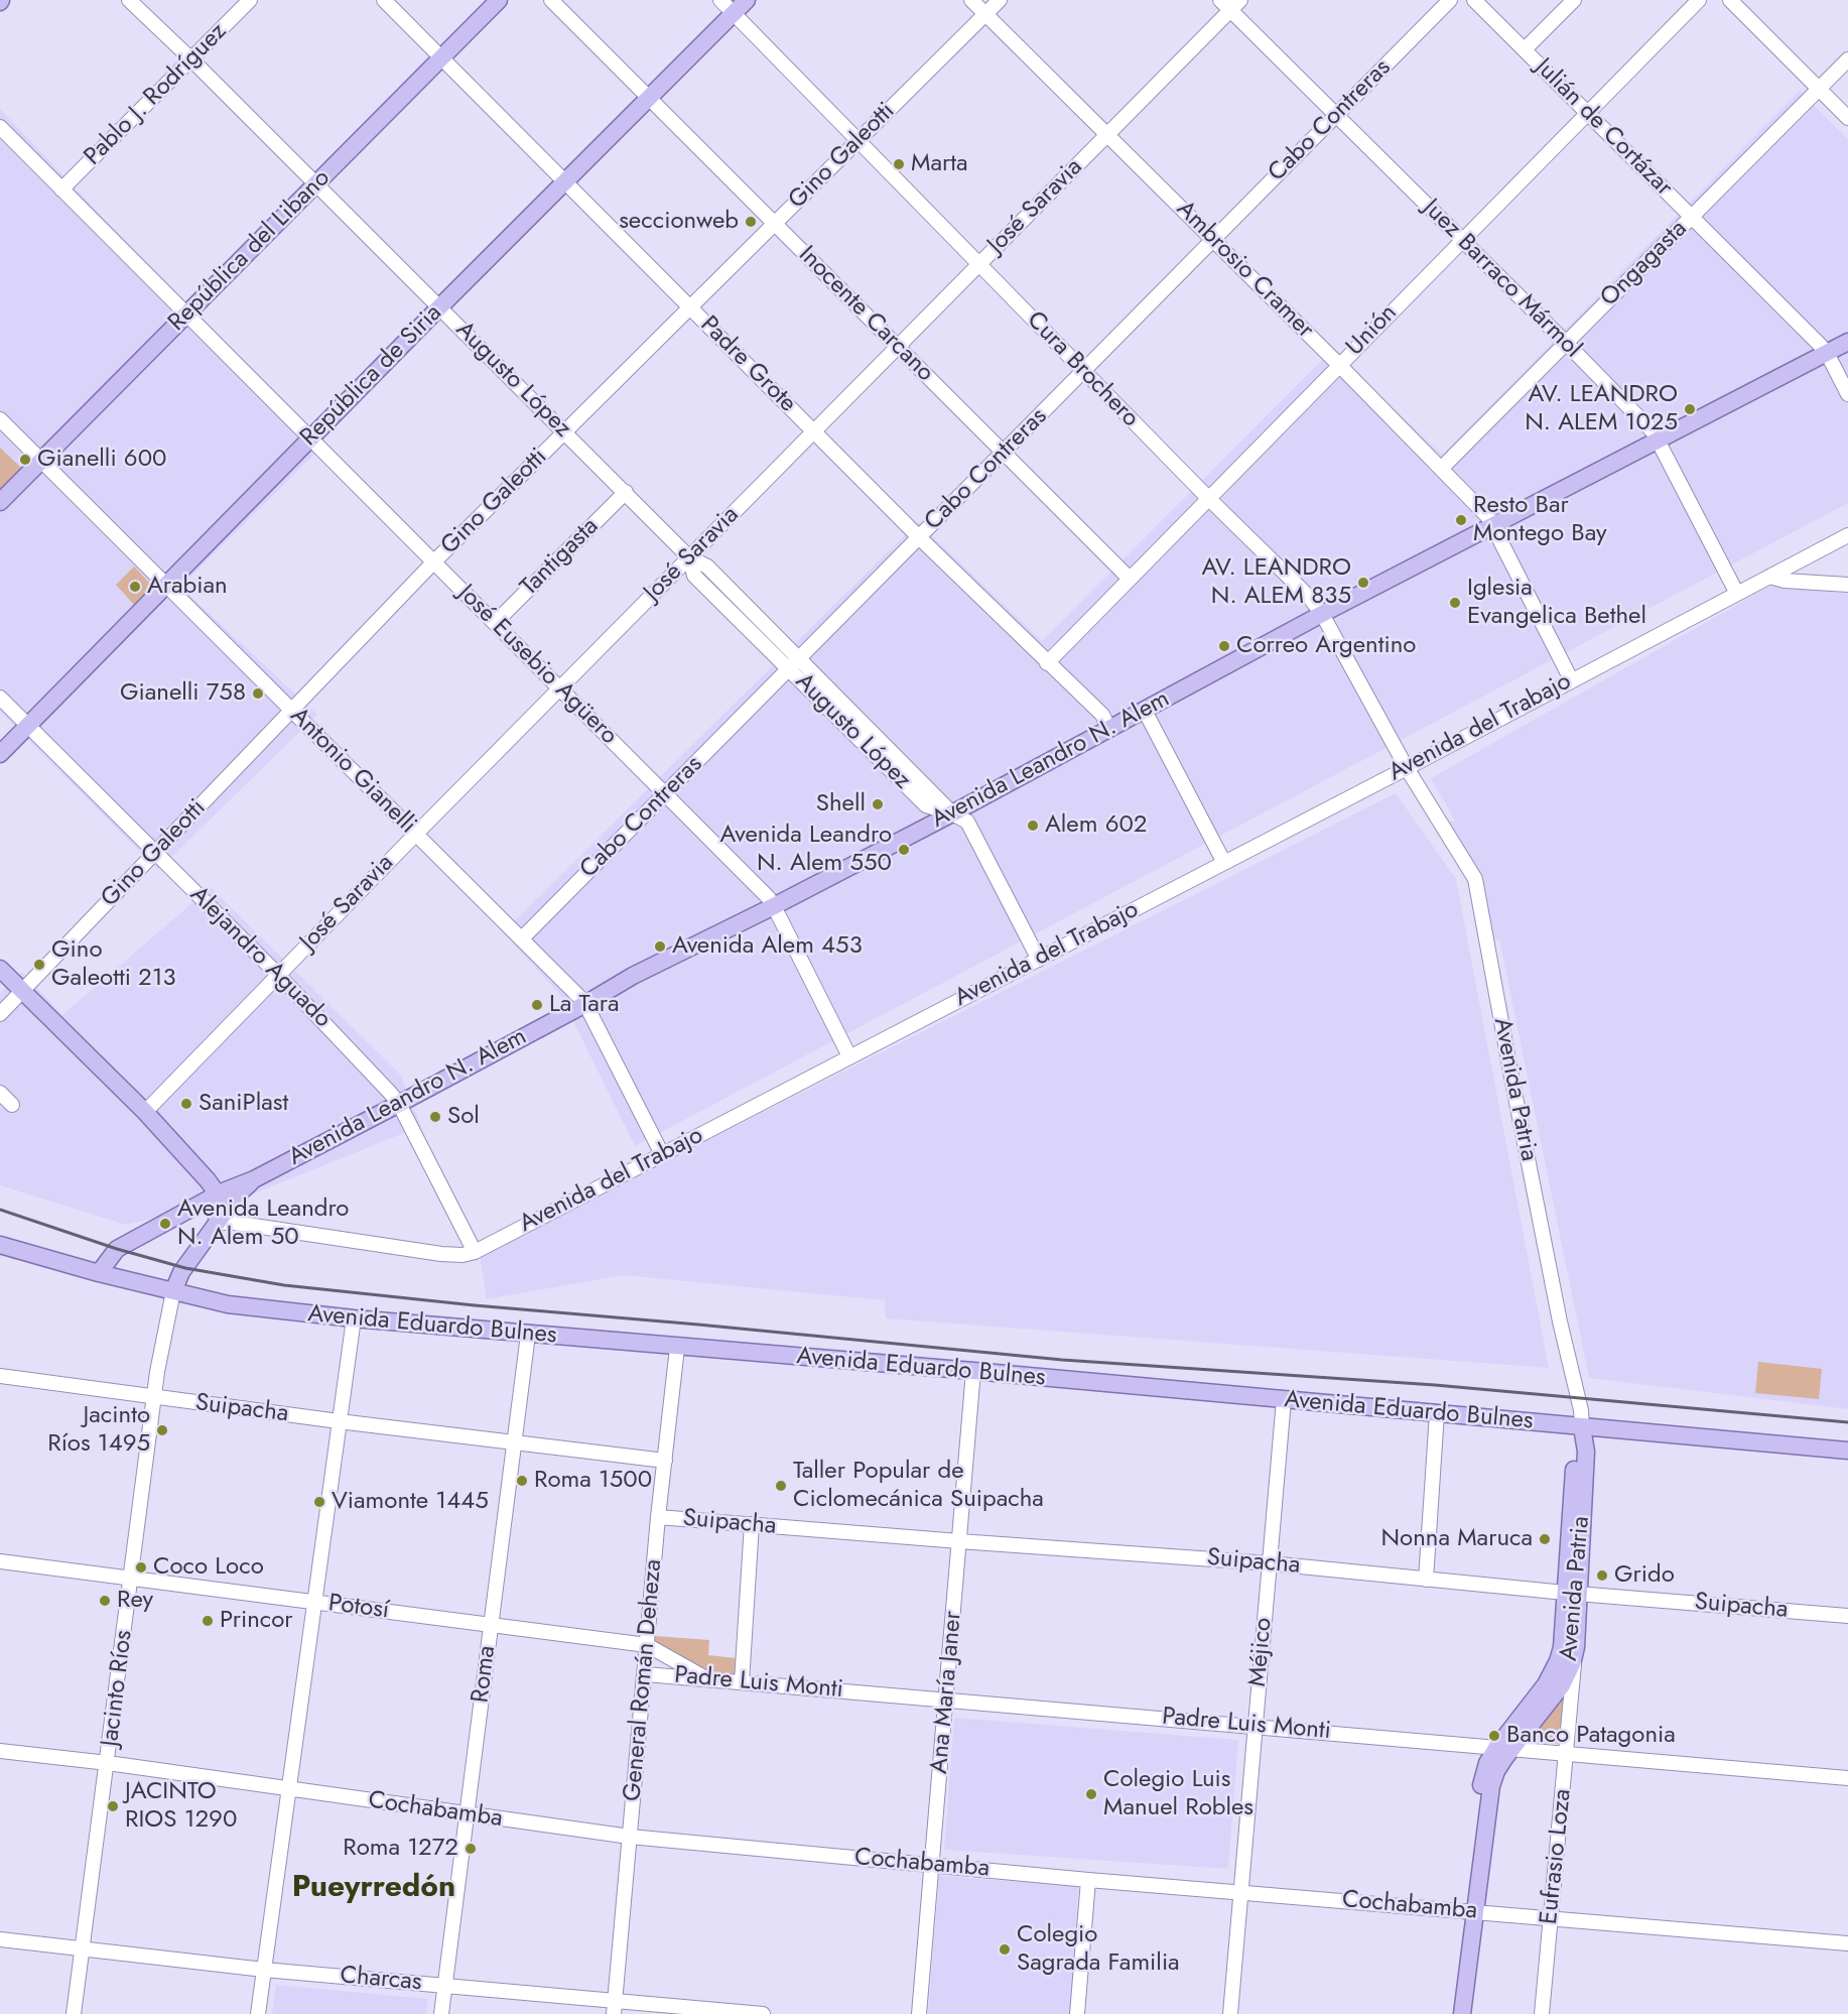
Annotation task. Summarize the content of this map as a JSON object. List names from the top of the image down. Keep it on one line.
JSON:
{"streets":{"main road":["República del Libano","República de Siria","Avenida Leandro N. Alem","Avenida Patria","Avenida Eduardo Bulnes"],"street":["Pablo J. Rodríguez","Cabo Contreras","Julián de Cortázar","Gino Galeotti","José Saravia","Ongagasta","Ambrosio Cramer","Juez Barraco Mármol","Inocente Carcano","Unión","Padre Grote","Cura Brochero","Augusto López","Tantigasta","José Eusebio Agüero","Avenida del Trabajo","Antonio Gianelli","Alejandro Aguado","Suipacha","Potosí","Méjico","Roma","General Román Deheza","Padre Luis Monti","Jacinto Ríos","Ana María Janer","Cochabamba","Eufrasio Loza","Charcas"]},"crossings":[["Pablo J. Rodríguez","Augusto López"],["Pablo J. Rodríguez","José Eusebio Agüero"],["Cabo Contreras","Ambrosio Cramer"],["Cabo Contreras","Juez Barraco Mármol"],["Cabo Contreras","Inocente Carcano"],["Cabo Contreras","Padre Grote"],["Cabo Contreras","Cura Brochero"],["Cabo Contreras","Augusto López"],["Cabo Contreras","José Eusebio Agüero"],["Cabo Contreras","Antonio Gianelli"],["Julián de Cortázar","Ongagasta"],["Julián de Cortázar","Unión"],["Julián de Cortázar","Avenida Leandro N. Alem"],["Gino Galeotti","Ambrosio Cramer"],["Gino Galeotti","Inocente Carcano"],["Gino Galeotti","Padre Grote"],["Gino Galeotti","Cura Brochero"],["Gino Galeotti","Augusto López"],["Gino Galeotti","José Eusebio Agüero"],["Gino Galeotti","Antonio Gianelli"],["Gino Galeotti","Alejandro Aguado"],["José Saravia","Ambrosio Cramer"],["José Saravia","Juez Barraco Mármol"],["José Saravia","Inocente Carcano"],["José Saravia","Padre Grote"],["José Saravia","Cura Brochero"],["José Saravia","Augusto López"],["José Saravia","José Eusebio Agüero"],["José Saravia","Antonio Gianelli"],["José Saravia","Alejandro Aguado"],["República del Libano","Padre Grote"],["República del Libano","Augusto López"],["República del Libano","José Eusebio Agüero"],["República del Libano","Antonio Gianelli"],["Ongagasta","Ambrosio Cramer"],["Ongagasta","Juez Barraco Mármol"],["Ambrosio Cramer","Unión"],["Ambrosio Cramer","Avenida del Trabajo"],["Ambrosio Cramer","Avenida Leandro N. Alem"],["Juez Barraco Mármol","Unión"],["Juez Barraco Mármol","Avenida del Trabajo"],["Juez Barraco Mármol","Avenida Leandro N. Alem"],["Inocente Carcano","Unión"],["Inocente Carcano","República de Siria"],["Unión","Padre Grote"],["Unión","Cura Brochero"],["Padre Grote","República de Siria"],["Padre Grote","Avenida Leandro N. Alem"],["Cura Brochero","República de Siria"],["Cura Brochero","Avenida del Trabajo"],["Cura Brochero","Avenida Leandro N. Alem"],["Cura Brochero","Avenida Patria"],["República de Siria","Augusto López"],["República de Siria","José Eusebio Agüero"],["República de Siria","Antonio Gianelli"],["República de Siria","Alejandro Aguado"],["Augusto López","Tantigasta"],["Augusto López","Avenida del Trabajo"],["Augusto López","Avenida Leandro N. Alem"],["Tantigasta","José Eusebio Agüero"],["José Eusebio Agüero","Avenida del Trabajo"],["José Eusebio Agüero","Avenida Leandro N. Alem"],["Avenida del Trabajo","Avenida Leandro N. Alem"],["Avenida del Trabajo","Antonio Gianelli"],["Avenida del Trabajo","Alejandro Aguado"],["Avenida del Trabajo","Avenida Patria"],["Avenida Leandro N. Alem","Antonio Gianelli"],["Avenida Leandro N. Alem","Alejandro Aguado"],["Avenida Leandro N. Alem","Avenida Eduardo Bulnes"],["Avenida Leandro N. Alem","Jacinto Ríos"],["Avenida Patria","Avenida Eduardo Bulnes"],["Avenida Patria","Suipacha"],["Avenida Patria","Padre Luis Monti"],["Avenida Patria","Cochabamba"],["Avenida Patria","Eufrasio Loza"],["Avenida Eduardo Bulnes","Méjico"],["Avenida Eduardo Bulnes","Roma"],["Avenida Eduardo Bulnes","General Román Deheza"],["Avenida Eduardo Bulnes","Jacinto Ríos"],["Avenida Eduardo Bulnes","Ana María Janer"],["Suipacha","Méjico"],["Suipacha","Roma"],["Suipacha","General Román Deheza"],["Suipacha","Jacinto Ríos"],["Suipacha","Ana María Janer"],["Potosí","Roma"],["Potosí","General Román Deheza"],["Potosí","Padre Luis Monti"],["Potosí","Jacinto Ríos"],["Méjico","Padre Luis Monti"],["Méjico","Cochabamba"],["Roma","Cochabamba"],["Roma","Charcas"],["General Román Deheza","Padre Luis Monti"],["General Román Deheza","Cochabamba"],["General Román Deheza","Charcas"],["Padre Luis Monti","Ana María Janer"],["Padre Luis Monti","Eufrasio Loza"],["Jacinto Ríos","Cochabamba"],["Jacinto Ríos","Charcas"],["Ana María Janer","Cochabamba"],["Cochabamba","Eufrasio Loza"]],"districts":["Pueyrredón"],"places":["Marta","seccionweb","AV. LEANDRO N. ALEM 1025","Gianelli 600","Resto Bar Montego Bay","AV. LEANDRO N. ALEM 835","Arabian","Iglesia Evangelica Bethel","Correo Argentino","Gianelli 758","Shell","Alem 602","Avenida Leandro N. Alem 550","Avenida Alem 453","Gino Galeotti 213","La Tara","SaniPlast","Sol","Avenida Leandro N. Alem 50","Jacinto Ríos 1495","Roma 1500","Taller Popular de Ciclomecánica Suipacha","Viamonte 1445","Nonna Maruca","Coco Loco","Grido","Rey","Princor","Banco Patagonia","Colegio Luis Manuel Robles","JACINTO RIOS 1290","Roma 1272","Colegio Sagrada Familia"]}
